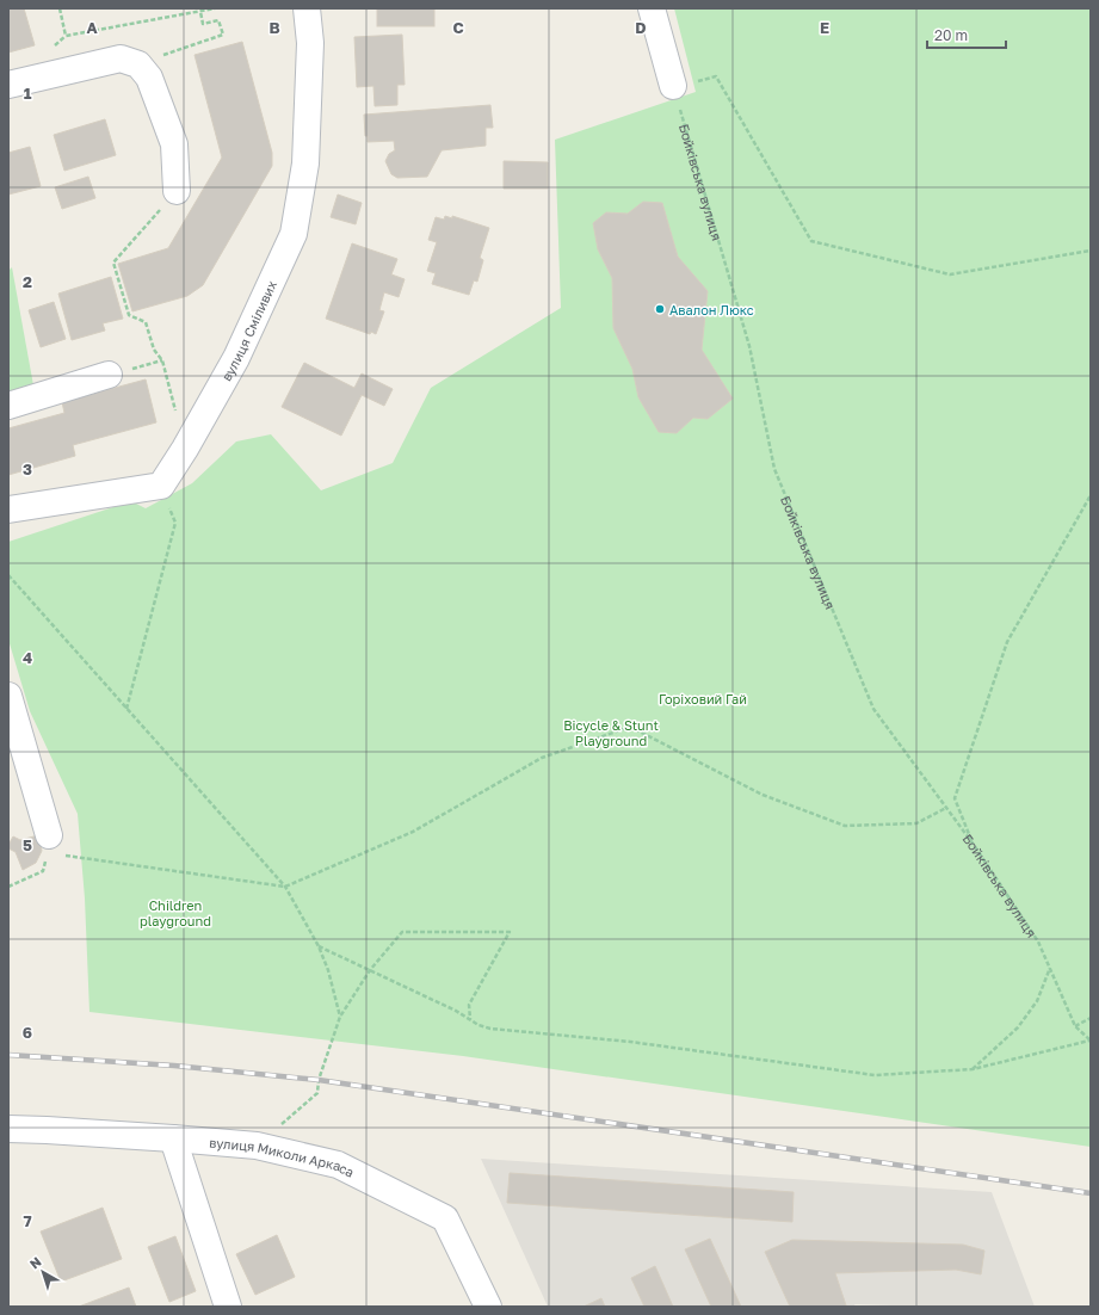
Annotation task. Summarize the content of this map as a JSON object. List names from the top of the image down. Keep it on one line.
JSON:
{"streets":{"street":["вулиця Сміливих","вулиця Миколи Аркаса"],"path":["Бойківська вулиця"]},"parks":["Горіховий Гай","Bicycle & Stunt Playground","Children playground"],"places":["Авалон Люкс"],"scale_bar":"20 m","north":"top left","grid":{"columns":["A","B","C","D","E"],"rows":["1","2","3","4","5","6","7"]}}
